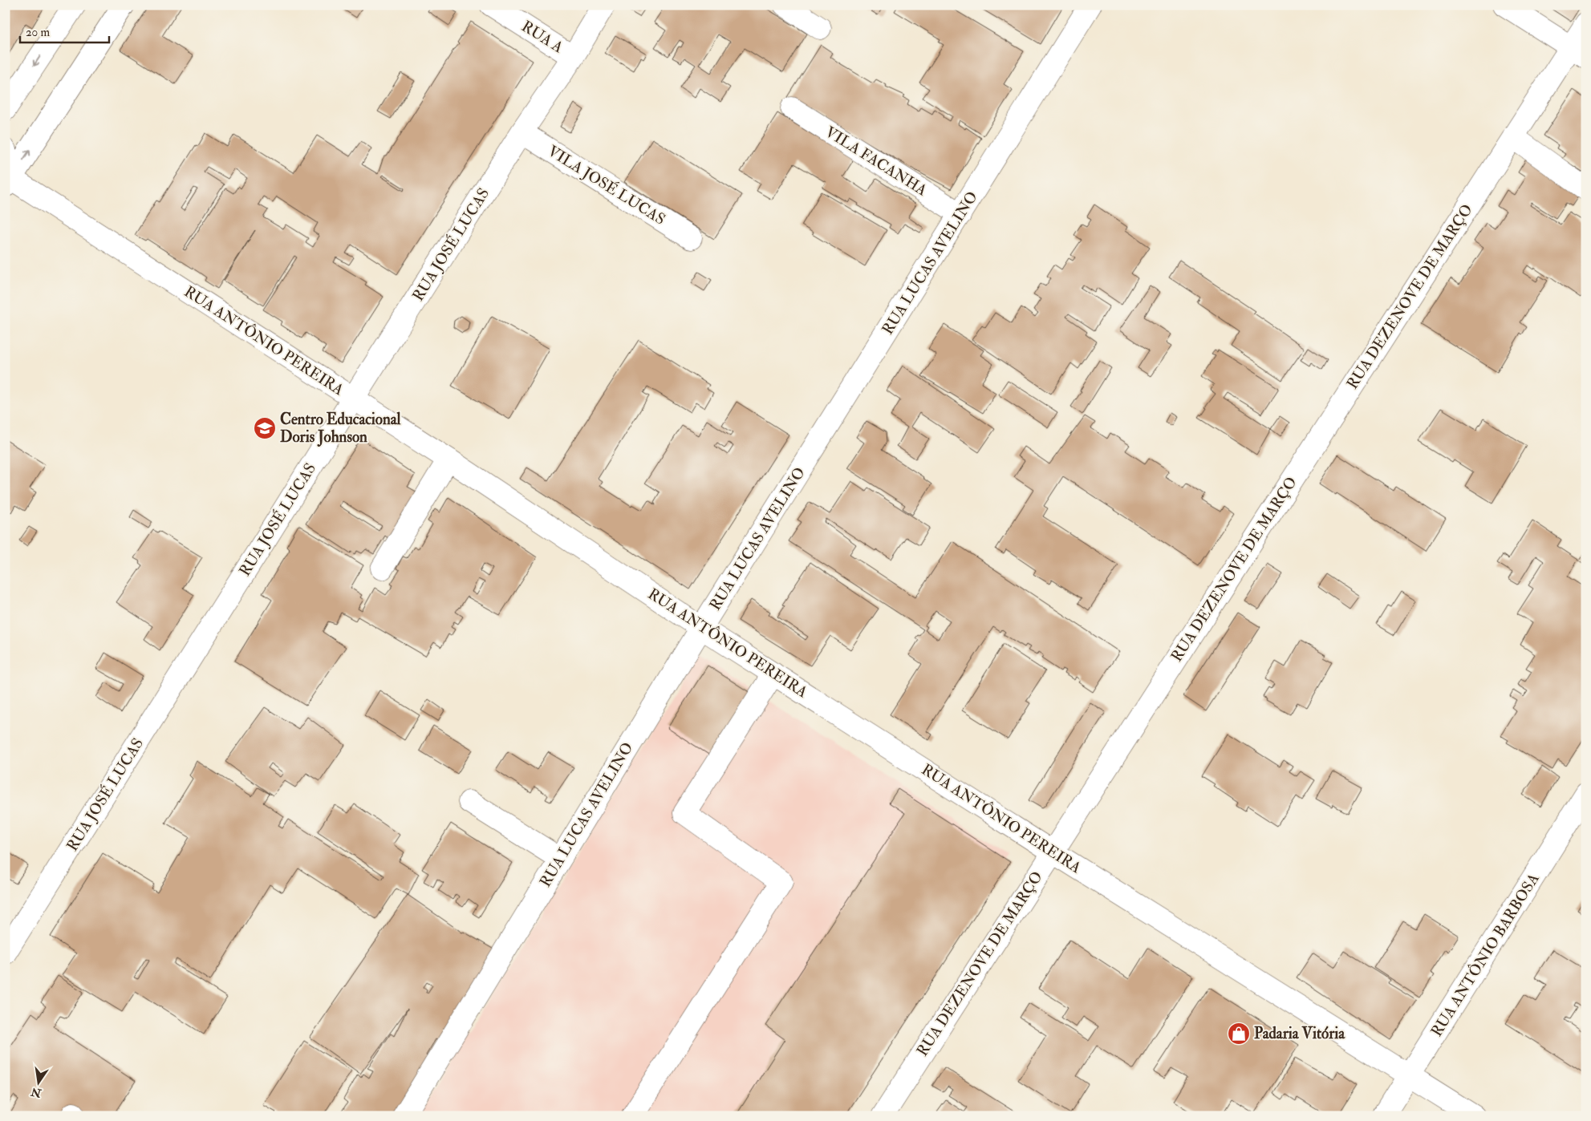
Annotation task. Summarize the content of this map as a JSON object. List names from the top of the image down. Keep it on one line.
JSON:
{"streets":{"street":["RUA A","VILA FACANHA","VILA JOSÉ LUCAS","RUA JOSÉ LUCAS","RUA LUCAS AVELINO","RUA DEZENOVE DE MARÇO","RUA ANTÔNIO PEREIRA","RUA ANTÔNIO BARBOSA"]},"crossings":[["RUA A","RUA JOSÉ LUCAS"],["VILA FACANHA","RUA LUCAS AVELINO"],["VILA JOSÉ LUCAS","RUA JOSÉ LUCAS"],["RUA JOSÉ LUCAS","RUA ANTÔNIO PEREIRA"],["RUA LUCAS AVELINO","RUA ANTÔNIO PEREIRA"],["RUA DEZENOVE DE MARÇO","RUA ANTÔNIO PEREIRA"],["RUA ANTÔNIO PEREIRA","RUA ANTÔNIO BARBOSA"]],"places":{"school or university":["Centro Educacional Doris Johnson"],"shop":["Padaria Vitória"]},"scale_bar":"20 m","north":"bottom"}
